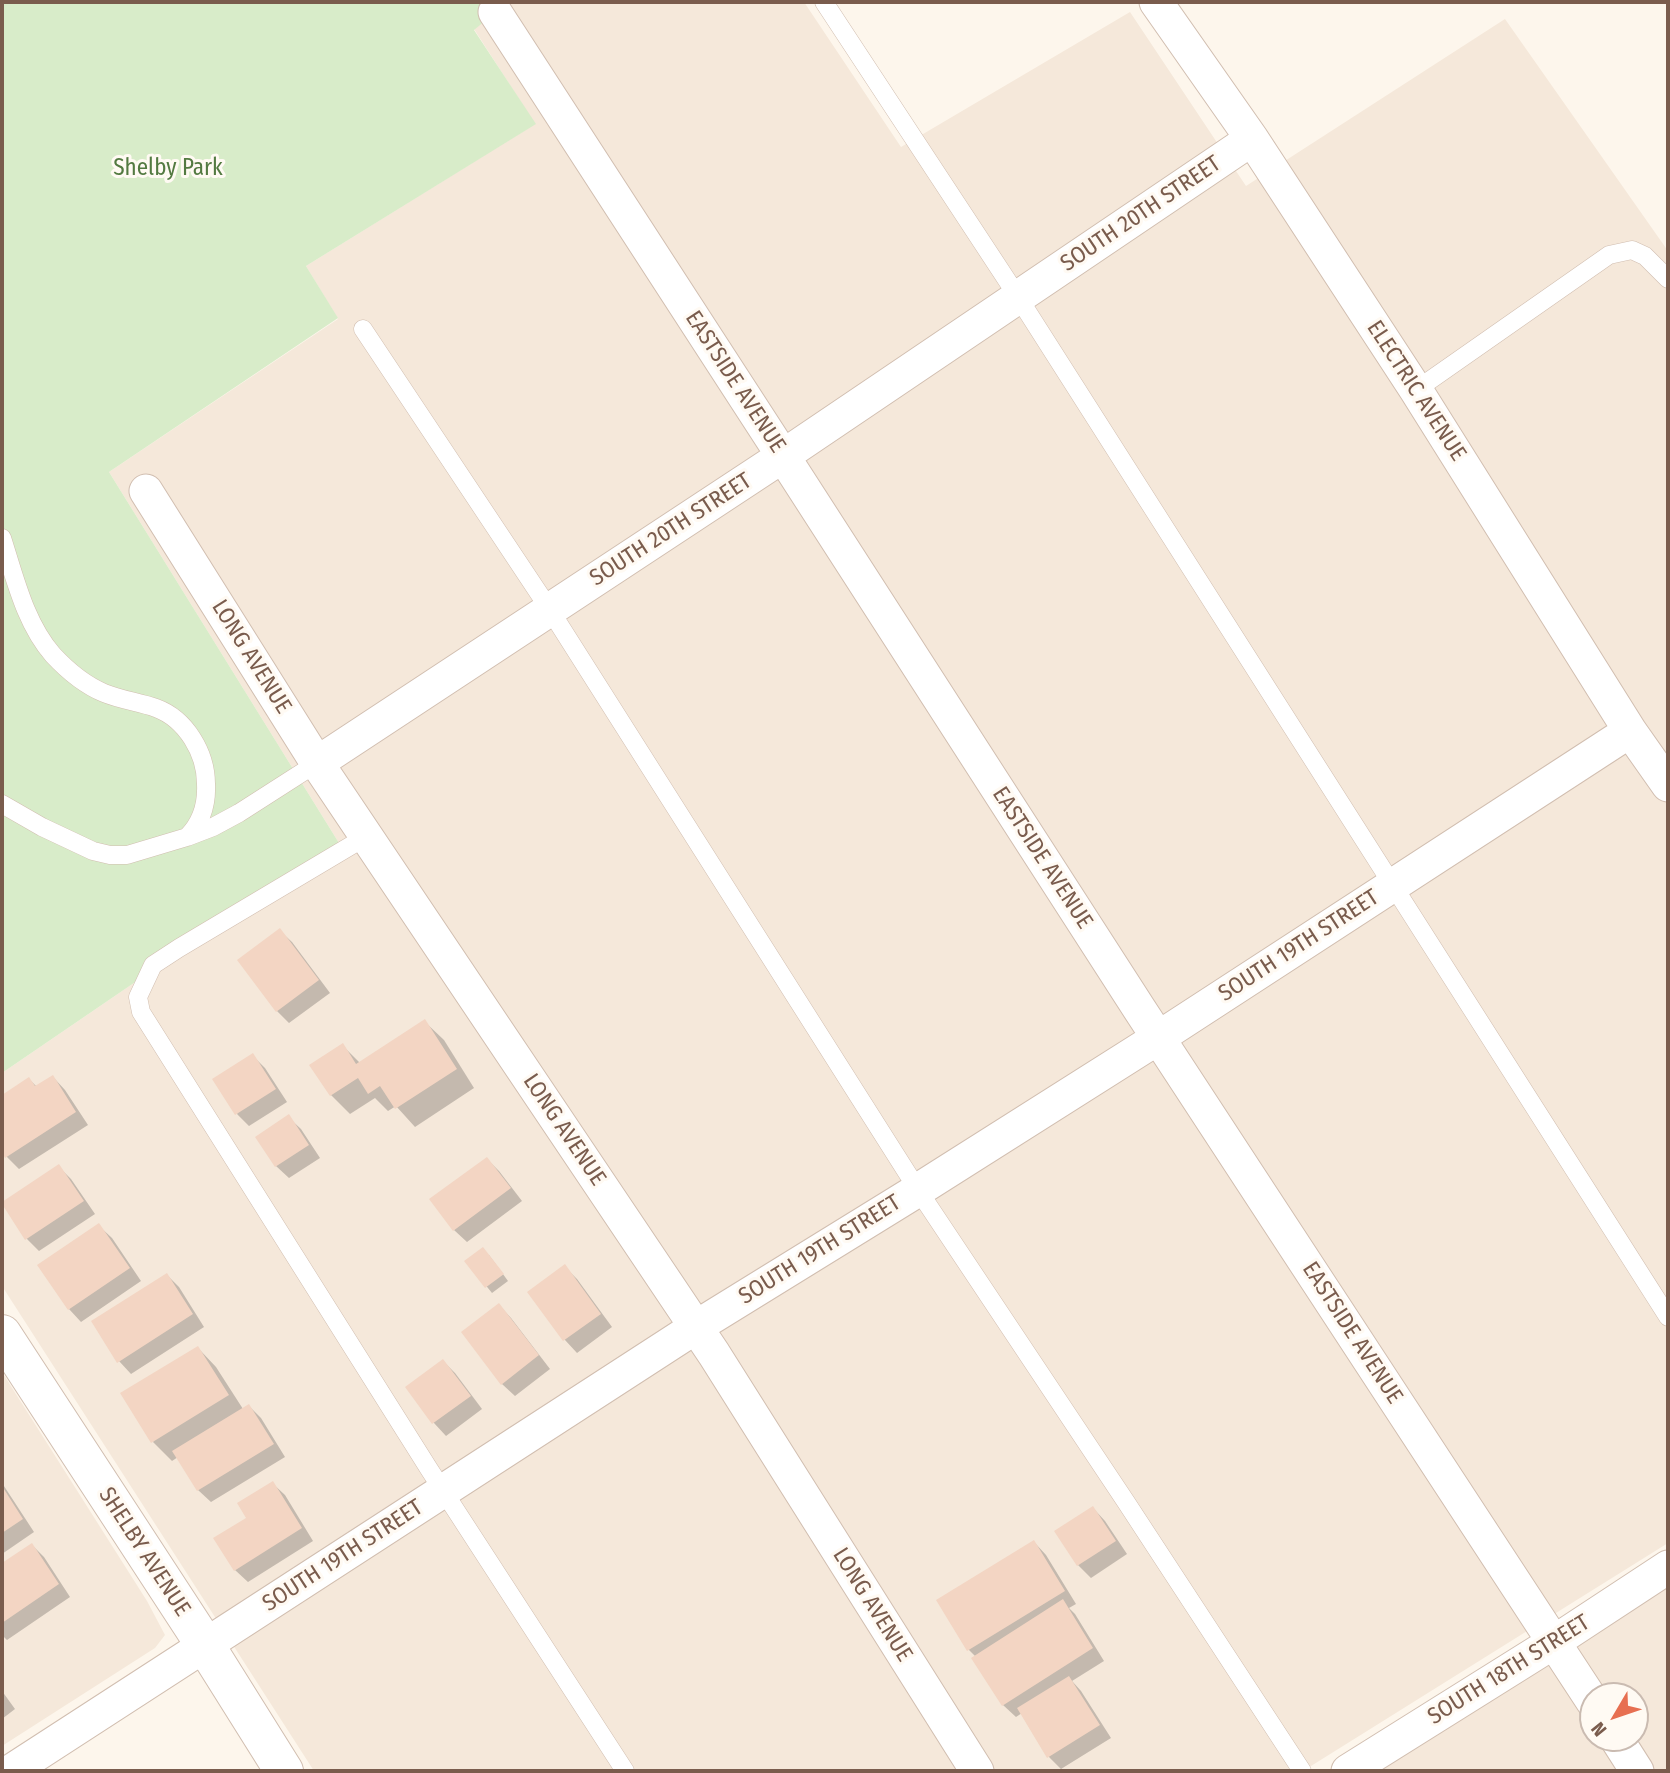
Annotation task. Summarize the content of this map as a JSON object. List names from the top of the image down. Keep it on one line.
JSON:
{"streets":{"street":["SOUTH 20TH STREET","EASTSIDE AVENUE","ELECTRIC AVENUE","LONG AVENUE","SOUTH 19TH STREET","SHELBY AVENUE","SOUTH 18TH STREET"]},"crossings":[["SOUTH 20TH STREET","EASTSIDE AVENUE"],["SOUTH 20TH STREET","ELECTRIC AVENUE"],["SOUTH 20TH STREET","LONG AVENUE"],["EASTSIDE AVENUE","SOUTH 19TH STREET"],["EASTSIDE AVENUE","SOUTH 18TH STREET"],["ELECTRIC AVENUE","SOUTH 19TH STREET"],["LONG AVENUE","SOUTH 19TH STREET"],["SOUTH 19TH STREET","SHELBY AVENUE"]],"parks":["Shelby Park"],"north":"bottom left"}
